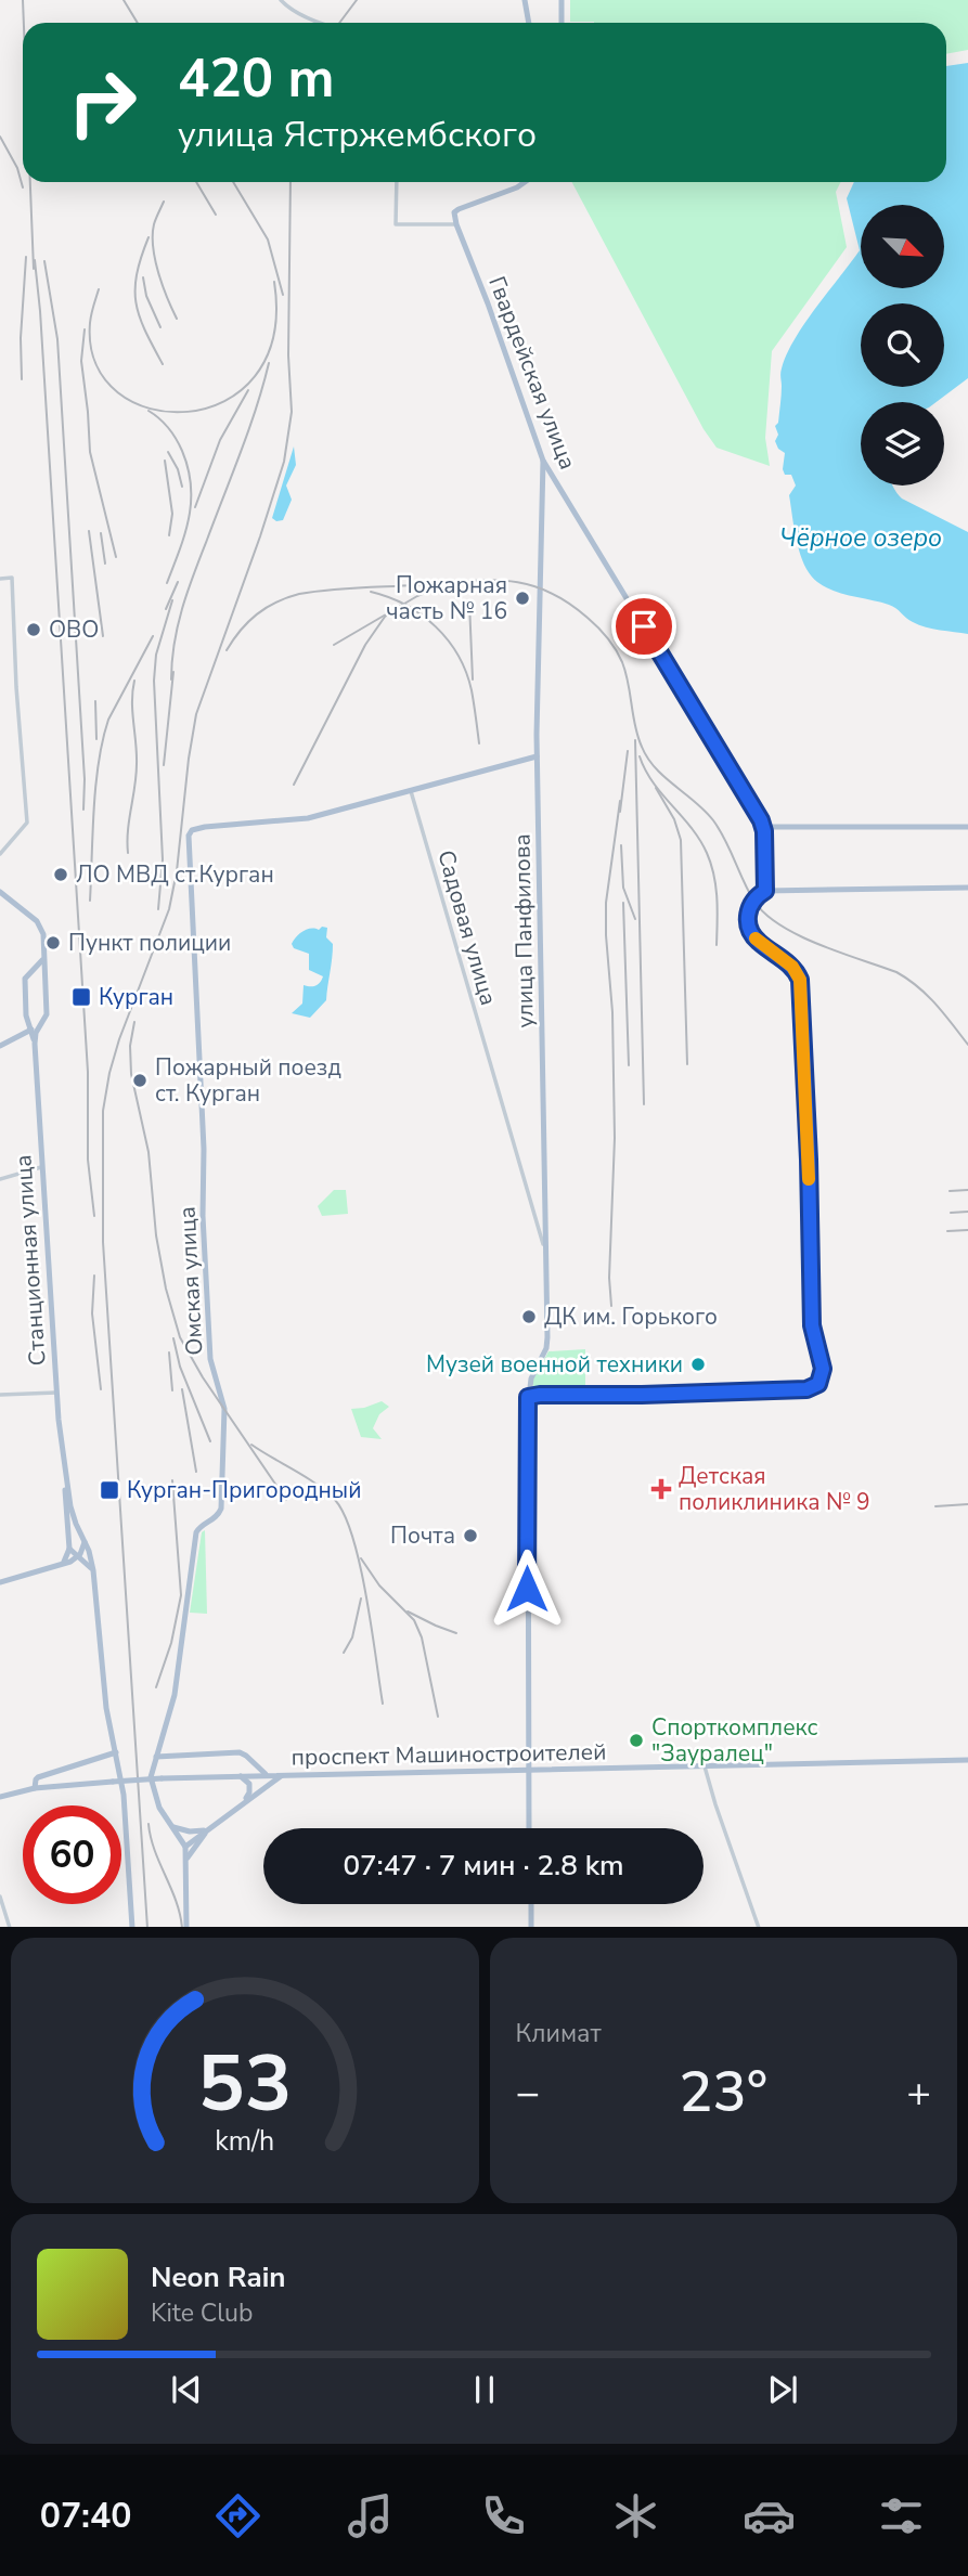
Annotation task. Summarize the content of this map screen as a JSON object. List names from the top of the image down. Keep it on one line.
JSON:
{"streets":{"main road":["Гвардейская улица","улица Панфилова","Станционная улица","Омская улица","проспект Машиностроителей"],"street":["Садовая улица"]},"crossings":[["Гвардейская улица","улица Панфилова"],["Садовая улица","улица Панфилова"],["Садовая улица","Омская улица"],["улица Панфилова","проспект Машиностроителей"]],"water":["Чёрное озеро"],"places":{"other":["Пожарная часть № 16","OBO","ЛО МВД ст.Курган","Пункт полиции","Пожарный поезд ст. Курган","ДК им. Горького","Музей военной техники","Почта","Спорткомплекс \"Зауралец\""],"transit":["Курган","Курган-Пригородный"],"health":["Детская поликлиника № 9"]},"north":"bottom right","page":{"turn":["420 m","улица Ястржембского"],"limit":"60","trip":"07:47 · 7 мин · 2.8 km","tile":"Климат","heat":["−","23°","+"],"song":["Neon Rain","Kite Club"],"tabs":"07:40","gauge":["53","km/h"]}}
